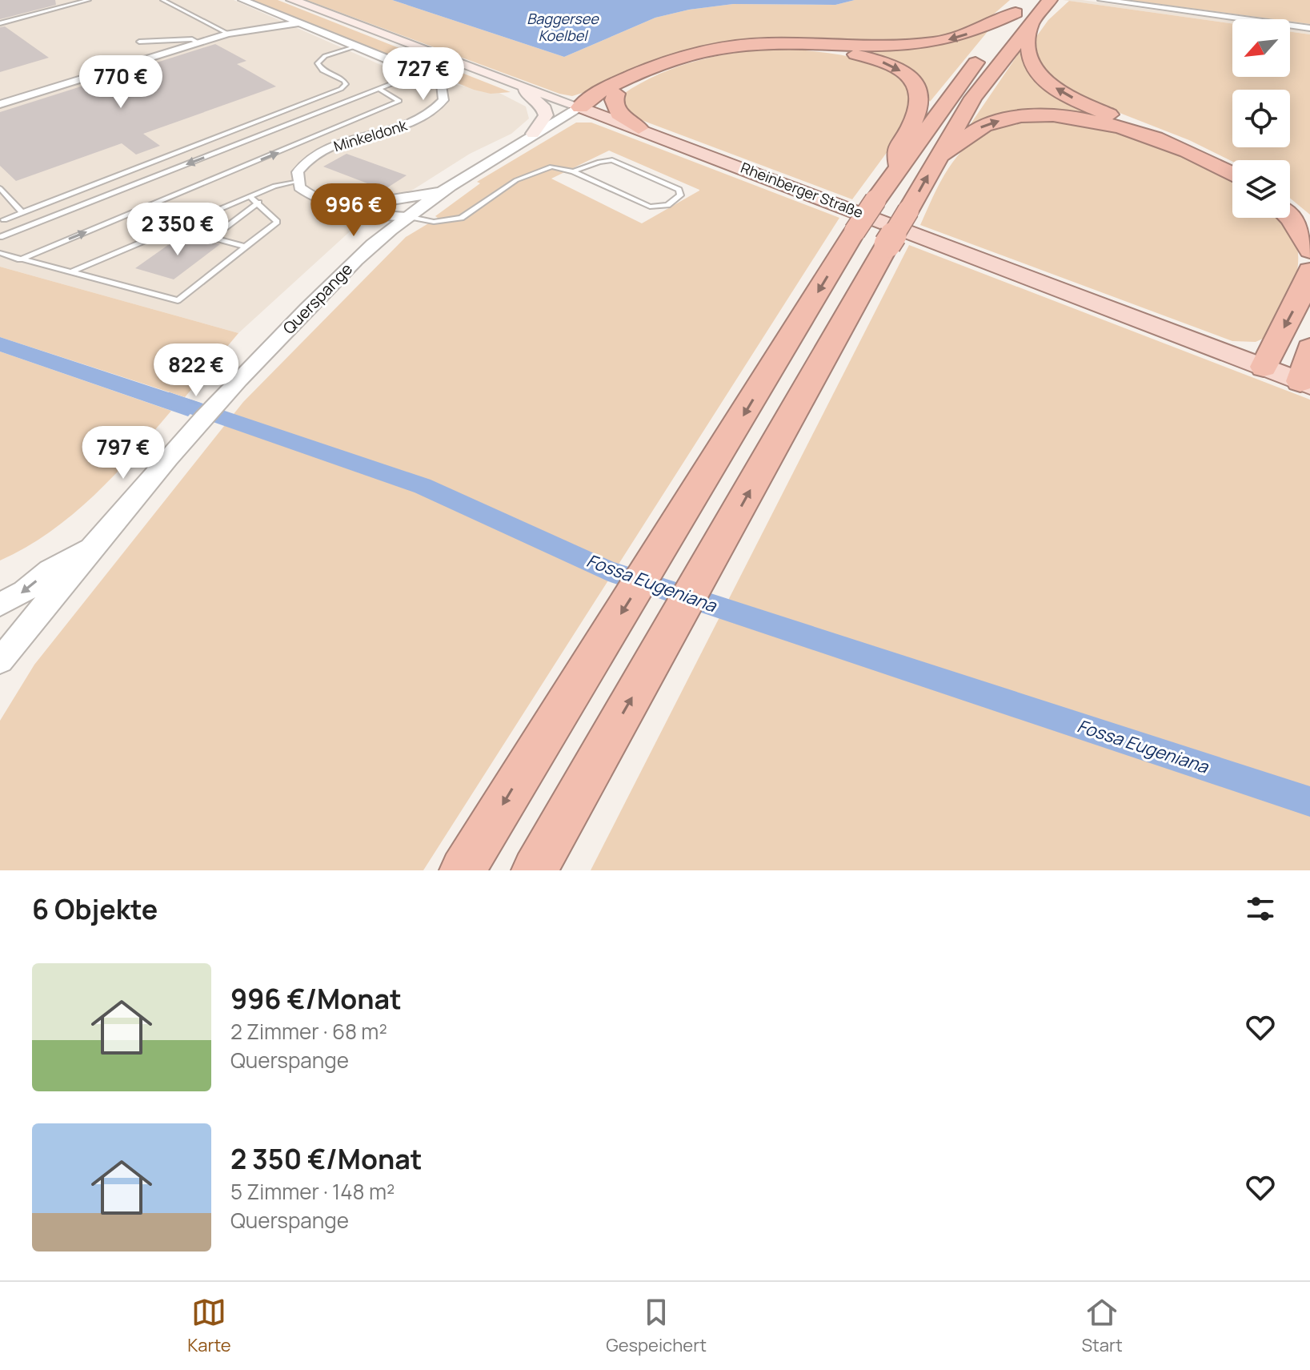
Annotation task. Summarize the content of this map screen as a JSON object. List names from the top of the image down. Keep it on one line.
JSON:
{"streets":{"main road":["Rheinberger Straße"],"street":["Minkeldonk","Querspange"]},"crossings":[["Rheinberger Straße","Querspange"]],"water":["Baggersee Koelbel","Fossa Eugeniana"],"north":"bottom left","page":{"price":["727 €","770 €","996 €","2 350 €","822 €","797 €"],"heading":"6 Objekte","list":[{"name":"996 €/Monat","note":"2 Zimmer · 68 m² · Querspange"},{"name":"2 350 €/Monat","note":"5 Zimmer · 148 m² · Querspange"}],"tabs":["Karte","Gespeichert","Start"]}}
